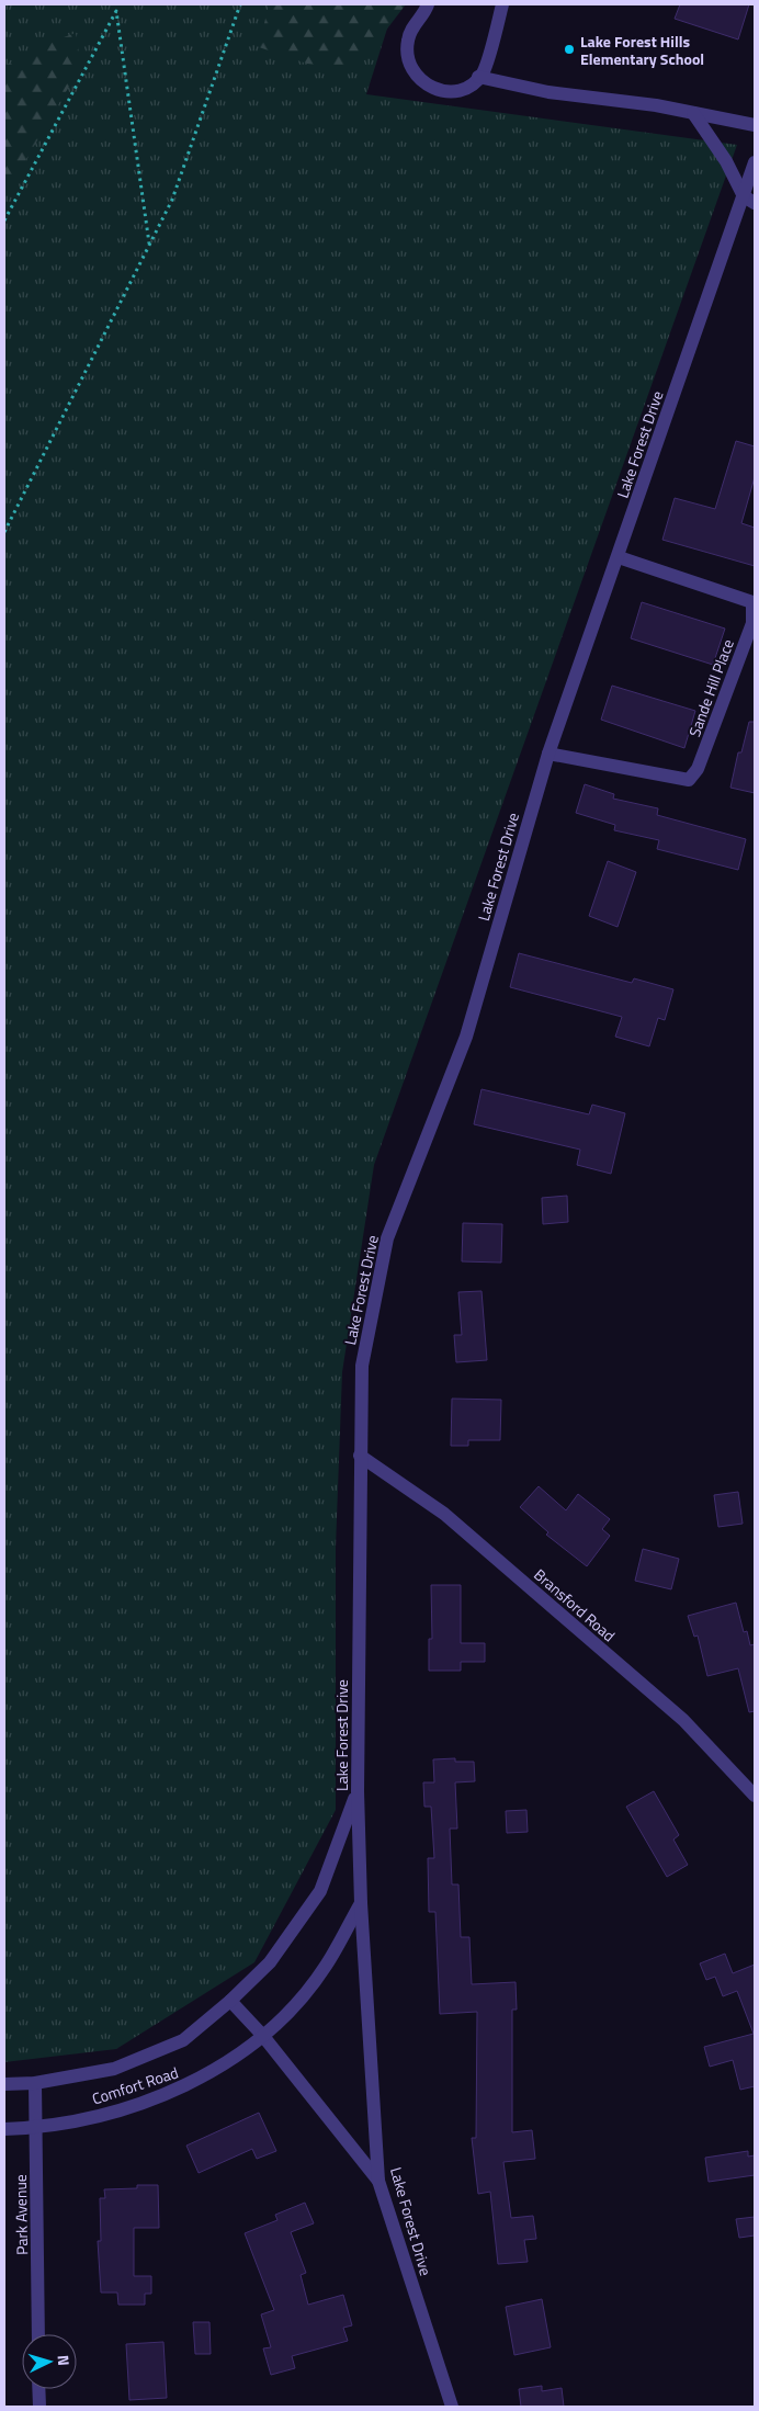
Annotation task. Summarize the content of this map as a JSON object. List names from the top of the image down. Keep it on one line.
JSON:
{"streets":{"street":["Lake Forest Drive","Sande Hill Place","Bransford Road","Comfort Road","Park Avenue"]},"crossings":[["Lake Forest Drive","Sande Hill Place"],["Lake Forest Drive","Bransford Road"],["Lake Forest Drive","Comfort Road"],["Comfort Road","Park Avenue"]],"places":["Lake Forest Hills Elementary School"],"north":"right"}
